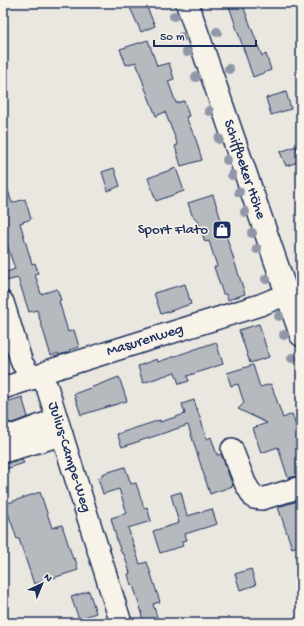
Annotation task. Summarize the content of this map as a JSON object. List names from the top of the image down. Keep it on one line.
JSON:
{"streets":{"main road":["Schiffbeker Höhe"],"street":["Masurenweg","Julius-Campe-Weg"]},"crossings":[["Schiffbeker Höhe","Masurenweg"],["Masurenweg","Julius-Campe-Weg"]],"places":{"shop":["Sport Flato"]},"scale_bar":"50 m","north":"top right"}
